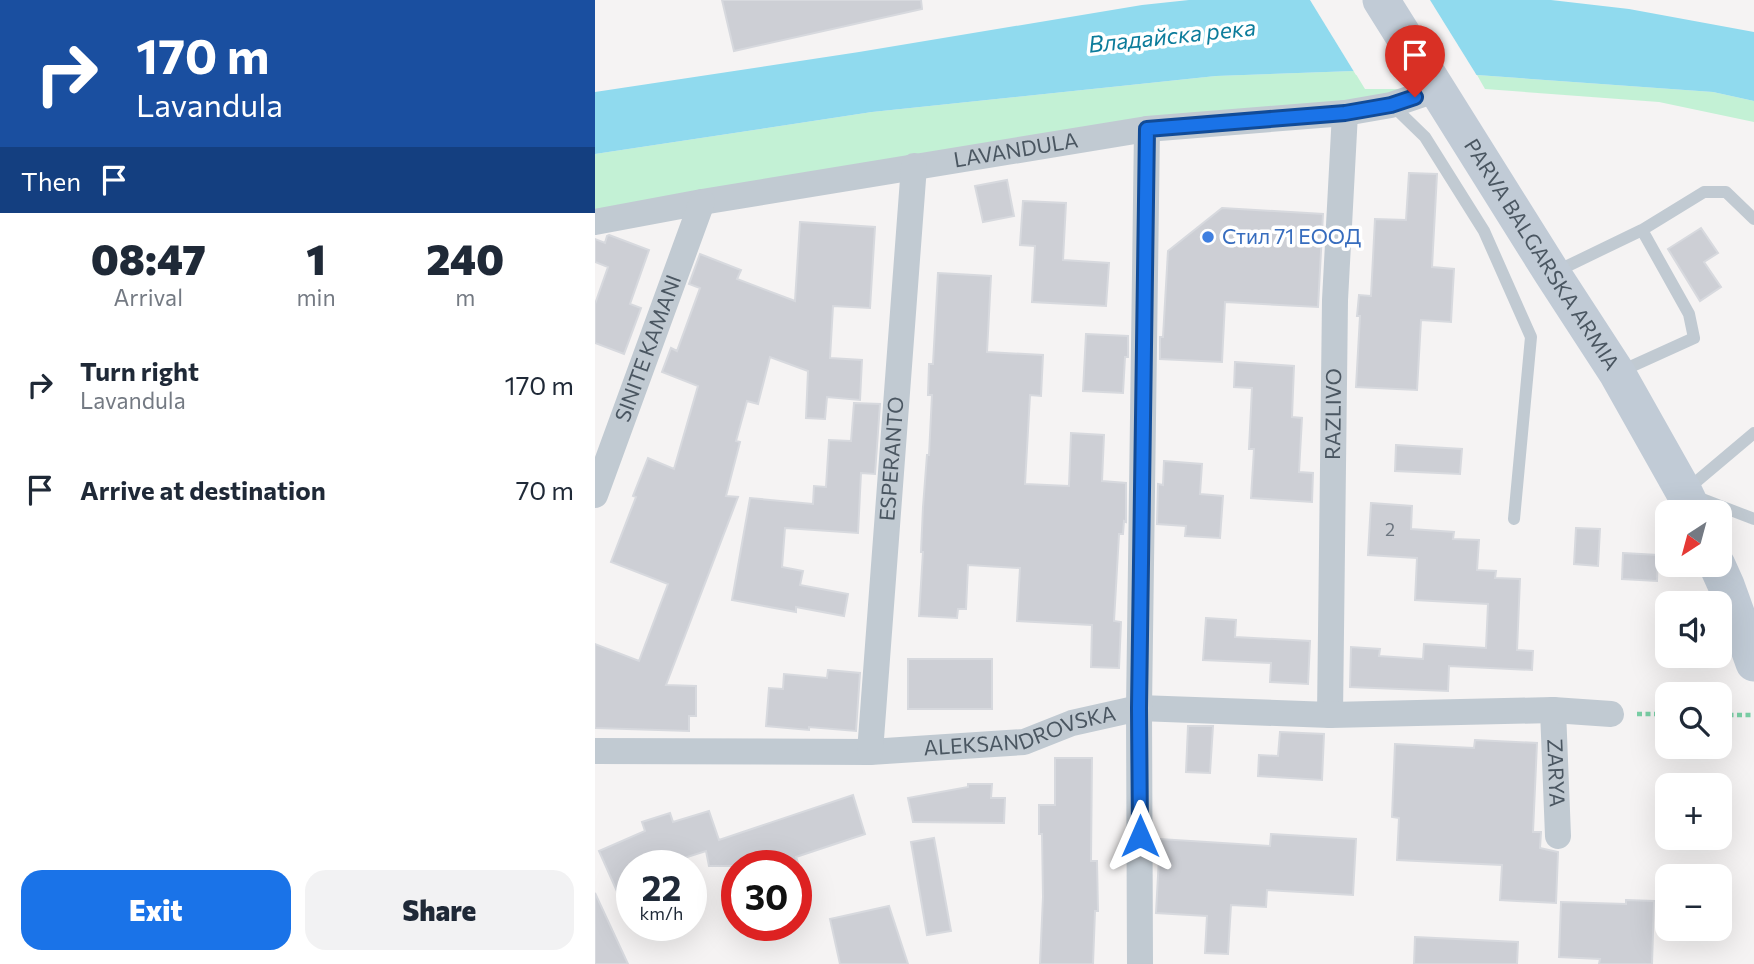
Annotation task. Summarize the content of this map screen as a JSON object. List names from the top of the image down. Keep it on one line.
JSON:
{"streets":{"street":["LAVANDULA","PARVA BALGARSKA ARMIA","SINITE KAMANI","RAZLIVO","ESPERANTO","ALEKSANDROVSKA","ZARYA"]},"crossings":[["LAVANDULA","PARVA BALGARSKA ARMIA"],["LAVANDULA","SINITE KAMANI"],["LAVANDULA","RAZLIVO"],["LAVANDULA","ESPERANTO"],["RAZLIVO","ALEKSANDROVSKA"],["ESPERANTO","ALEKSANDROVSKA"],["ALEKSANDROVSKA","ZARYA"]],"water":["Владайска река"],"places":["Стил 71 ЕООД"],"house_numbers":["2"],"north":"bottom left","page":{"turn":["170 m","Lavandula"],"then":"Then","eta":["08:47","Arrival","1","min","240","m"],"list":[{"name":"Turn right","note":"Lavandula","value":"170 m"},{"name":"Arrive at destination","value":"70 m"}],"map_buttons":["+","−"],"speed":"22 km/h","limit":"30","buttons":["Exit","Share"]}}
